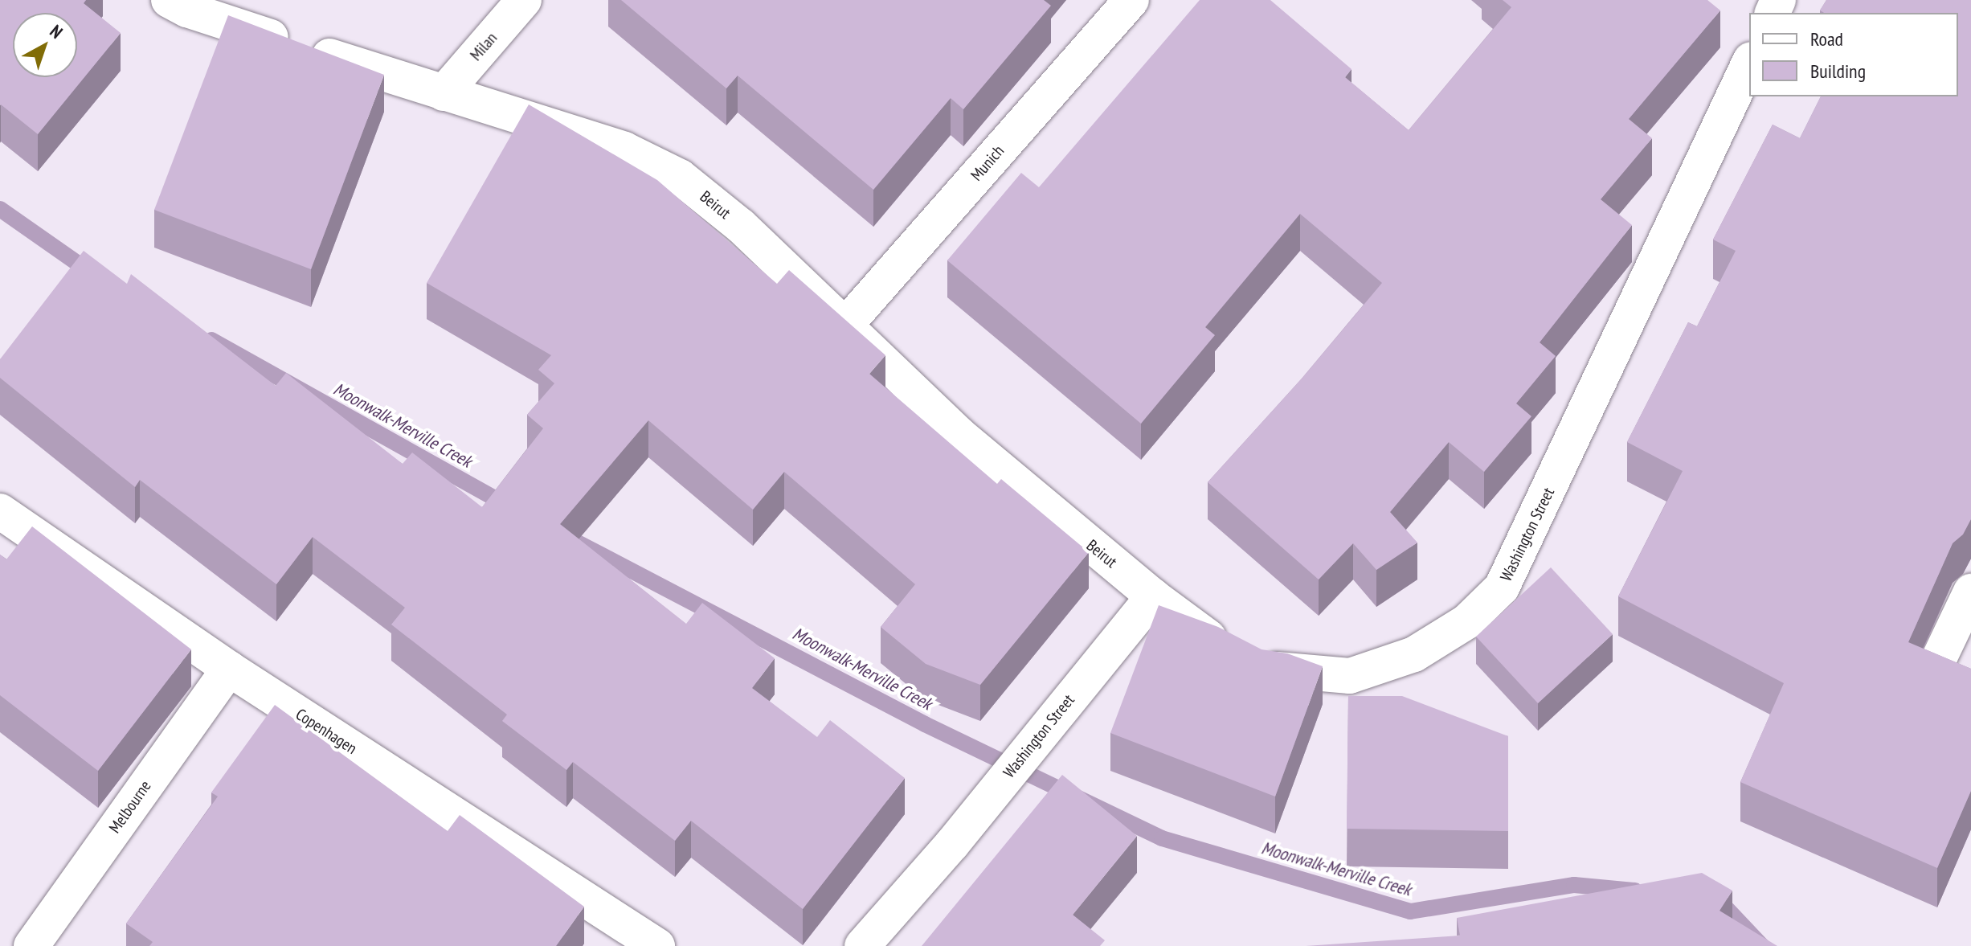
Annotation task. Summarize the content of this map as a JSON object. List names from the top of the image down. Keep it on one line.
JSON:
{"streets":{"street":["Milan","Munich","Beirut","Washington Street","Copenhagen","Melbourne"]},"crossings":[["Milan","Beirut"],["Munich","Beirut"],["Beirut","Washington Street"],["Copenhagen","Melbourne"]],"water":["Moonwalk-Merville Creek"],"legend":["Road","Building"],"north":"top right"}
